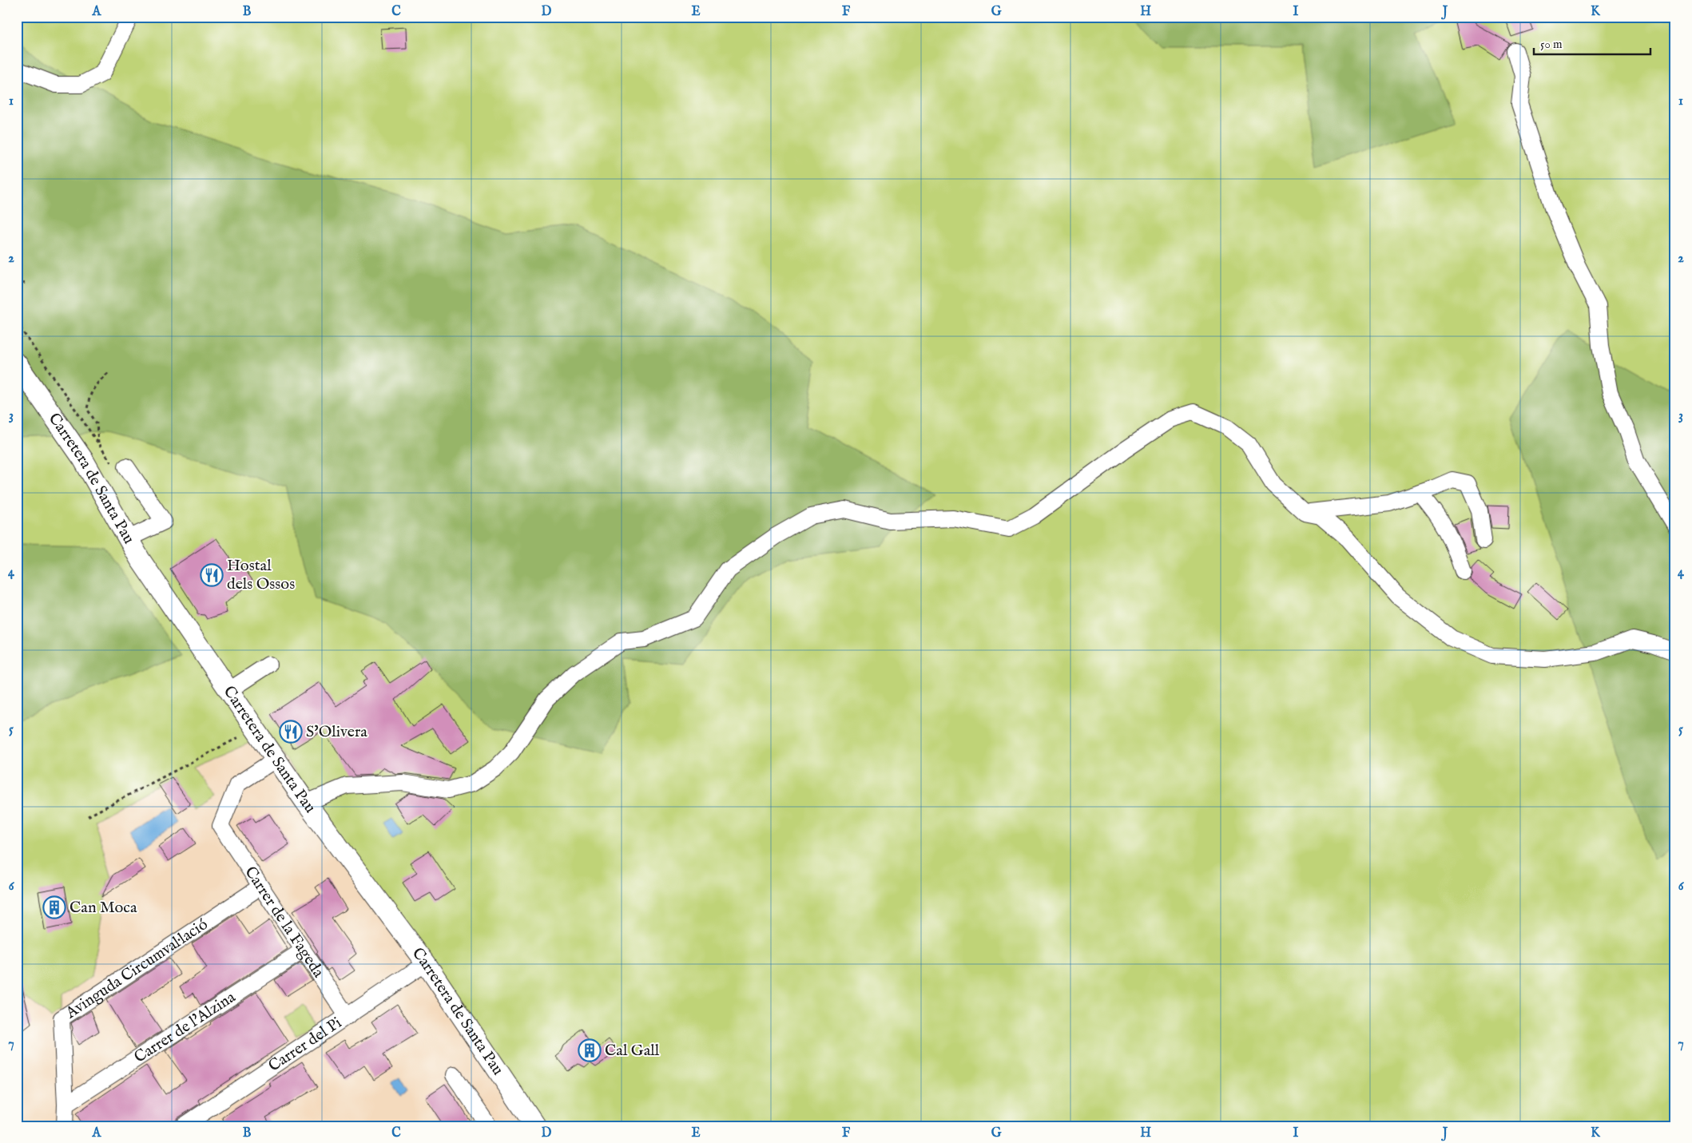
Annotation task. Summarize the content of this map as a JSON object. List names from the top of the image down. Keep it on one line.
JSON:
{"streets":{"main road":["Carretera de Santa Pau"],"street":["Carrer de la Fageda","Avinguda Circumval·lació","Carrer de l'Alzina","Carrer del Pi"]},"crossings":[["Carretera de Santa Pau","Carrer de la Fageda"],["Carretera de Santa Pau","Carrer del Pi"],["Carrer de la Fageda","Avinguda Circumval·lació"],["Carrer de la Fageda","Carrer de l'Alzina"],["Carrer de la Fageda","Carrer del Pi"],["Avinguda Circumval·lació","Carrer de l'Alzina"]],"places":{"restaurant":["Hostal dels Ossos","S'Olivera"],"building":["Can Moca","Cal Gall"]},"scale_bar":"50 m","grid":{"columns":["A","B","C","D","E","F","G","H","I","J","K"],"rows":["1","2","3","4","5","6","7"]}}
